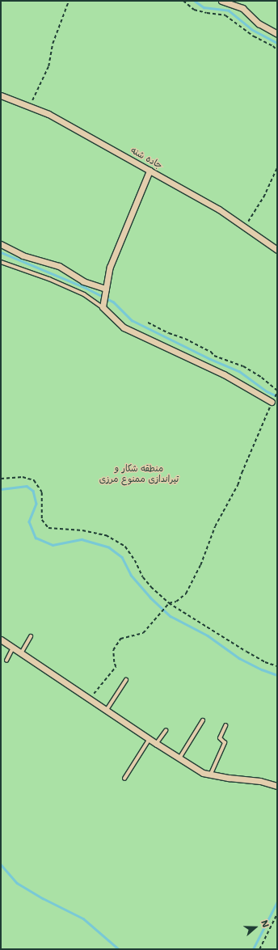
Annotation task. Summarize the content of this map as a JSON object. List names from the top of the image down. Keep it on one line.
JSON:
{"streets":{"street":["جاده شنه"]},"parks":["منطقه شکار و تیراندازی ممنوع مرزی"],"north":"right"}
